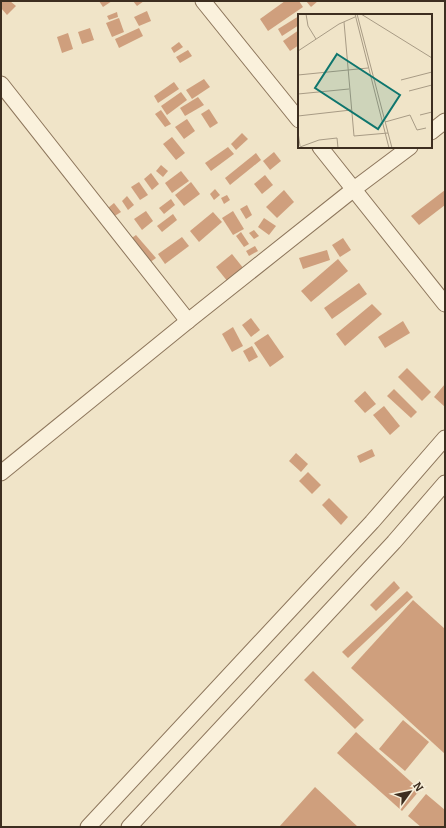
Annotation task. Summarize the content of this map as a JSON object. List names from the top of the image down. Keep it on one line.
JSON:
{"north":"top right"}
